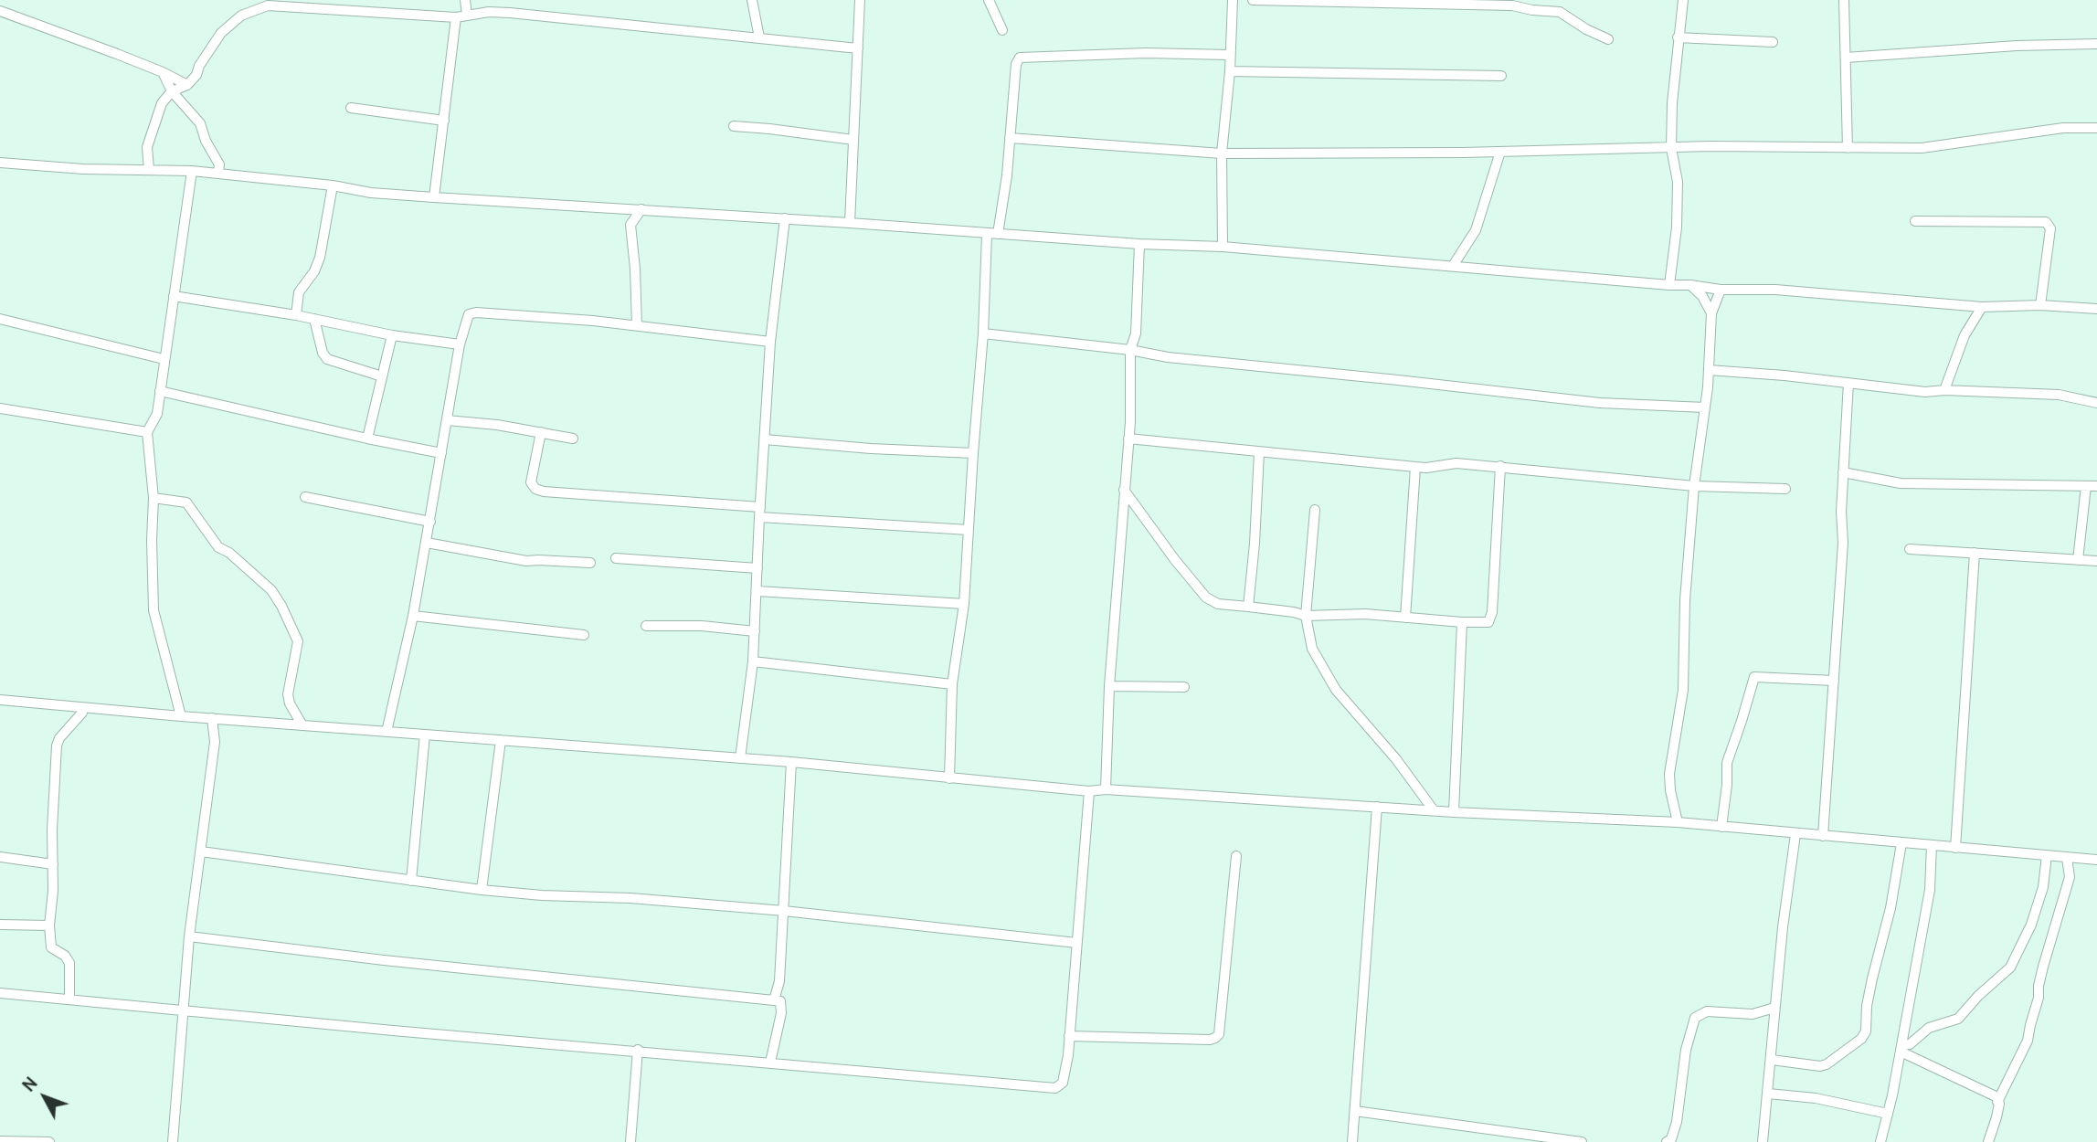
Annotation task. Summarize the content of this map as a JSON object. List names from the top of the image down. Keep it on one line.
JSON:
{"north":"top left"}
